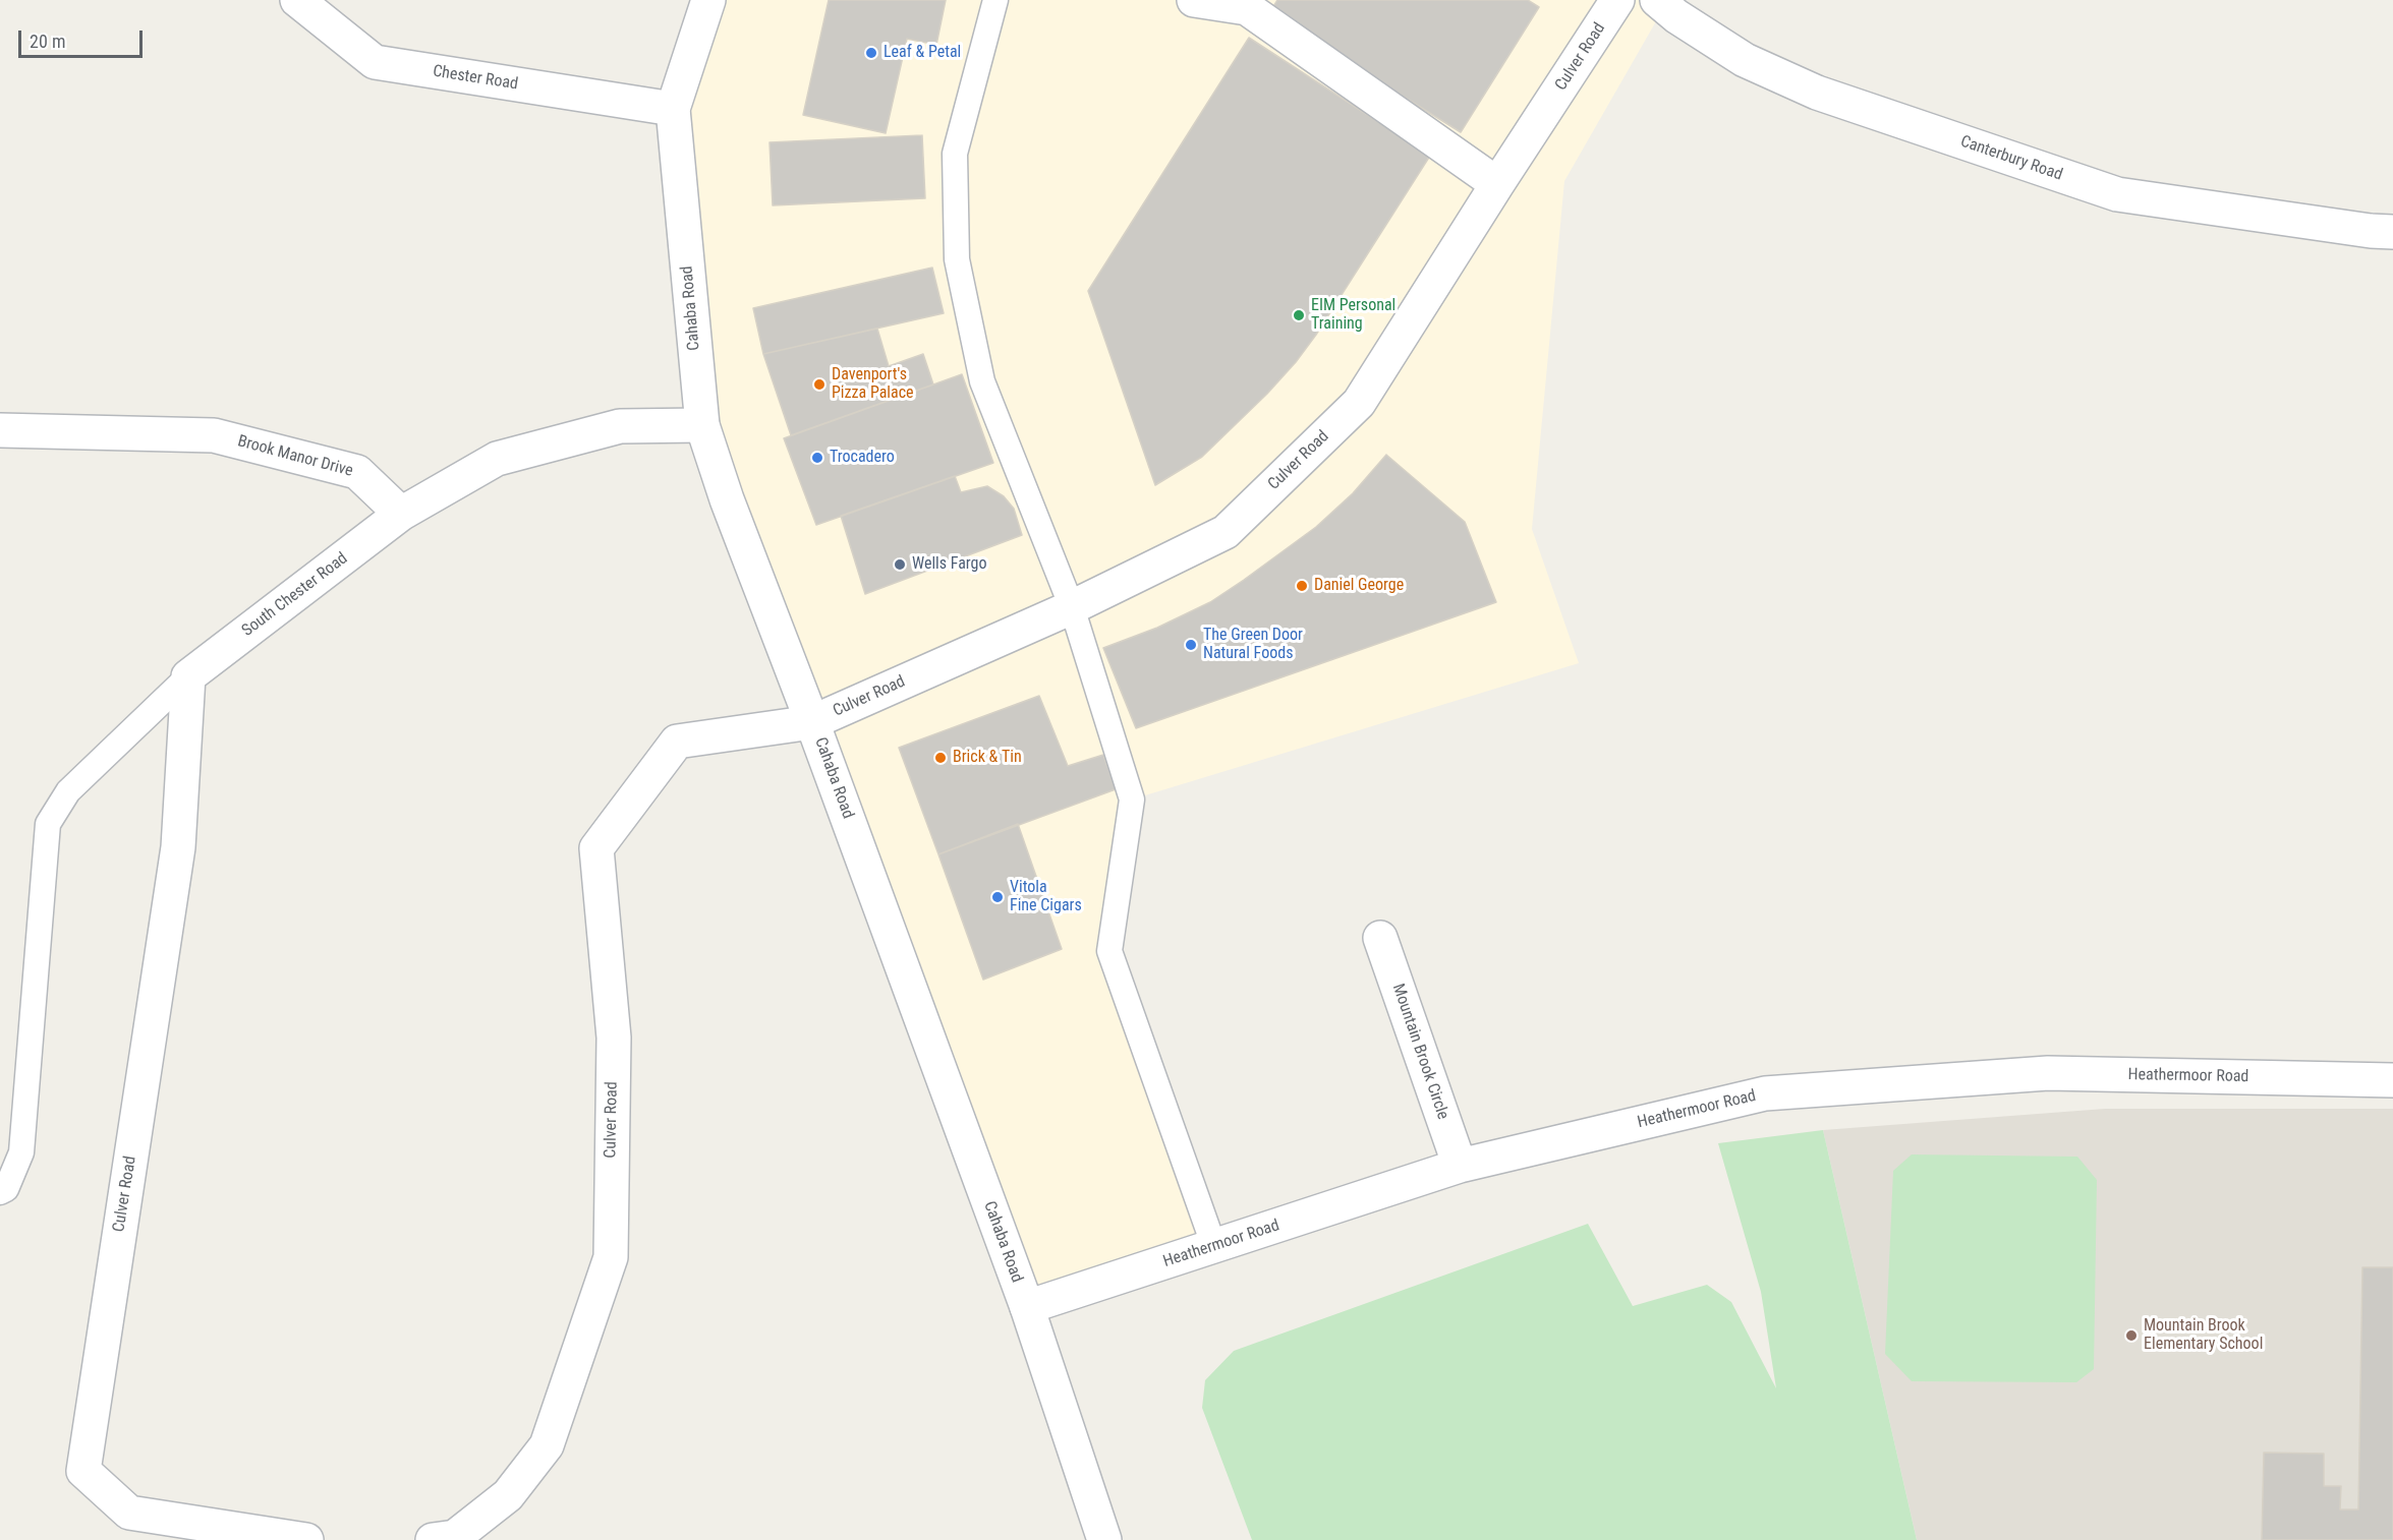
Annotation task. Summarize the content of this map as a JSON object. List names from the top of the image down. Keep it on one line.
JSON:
{"streets":{"street":["Culver Road","Chester Road","Canterbury Road","Cahaba Road","Brook Manor Drive","South Chester Road","Mountain Brook Circle","Heathermoor Road"]},"crossings":[["Culver Road","Cahaba Road"],["Culver Road","South Chester Road"],["Chester Road","Cahaba Road"],["Cahaba Road","Heathermoor Road"],["Brook Manor Drive","South Chester Road"],["Mountain Brook Circle","Heathermoor Road"]],"places":["Leaf & Petal","EIM Personal Training","Davenport's Pizza Palace","Trocadero","Wells Fargo","Daniel George","The Green Door Natural Foods","Brick & Tin","Vitola Fine Cigars","Mountain Brook Elementary School"],"scale_bar":"20 m"}
